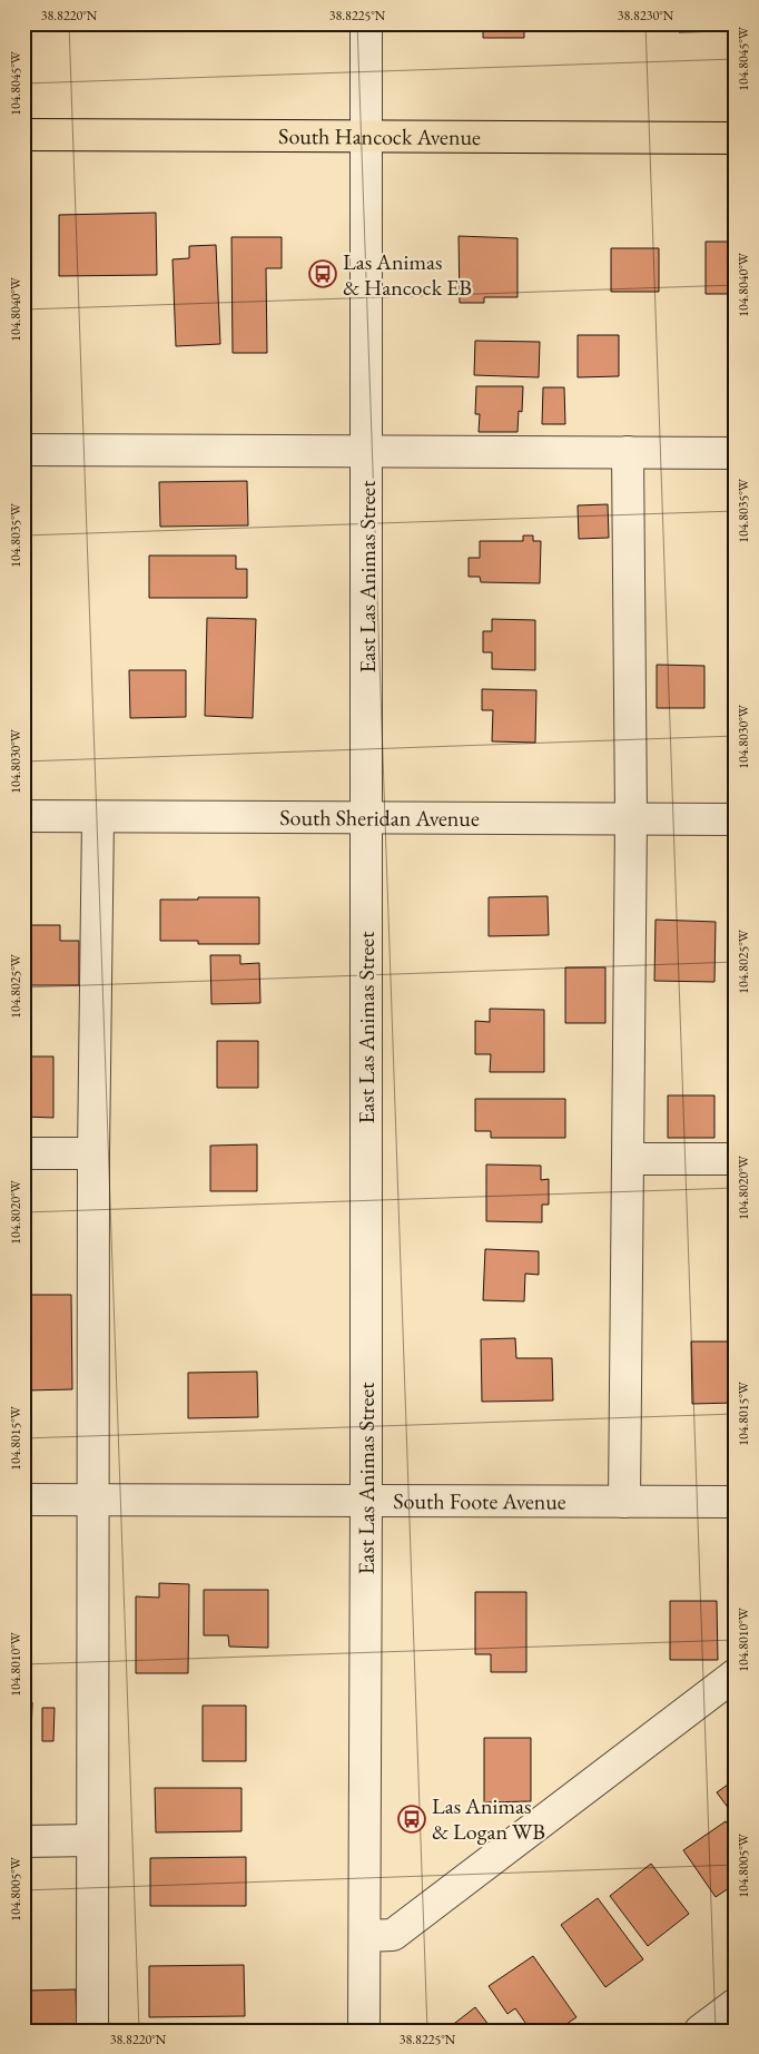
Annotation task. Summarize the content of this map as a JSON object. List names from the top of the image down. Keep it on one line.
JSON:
{"streets":{"main road":["South Hancock Avenue"],"street":["East Las Animas Street","South Sheridan Avenue","South Foote Avenue"]},"crossings":[["South Hancock Avenue","East Las Animas Street"],["East Las Animas Street","South Sheridan Avenue"],["East Las Animas Street","South Foote Avenue"]],"places":{"bus stop":["Las Animas & Hancock EB","Las Animas & Logan WB"]},"coordinates":["38.8220°N","38.8225°N","38.8230°N","104.8045°W","104.8040°W","104.8035°W","104.8030°W","104.8025°W","104.8020°W","104.8015°W","104.8010°W","104.8005°W"]}
